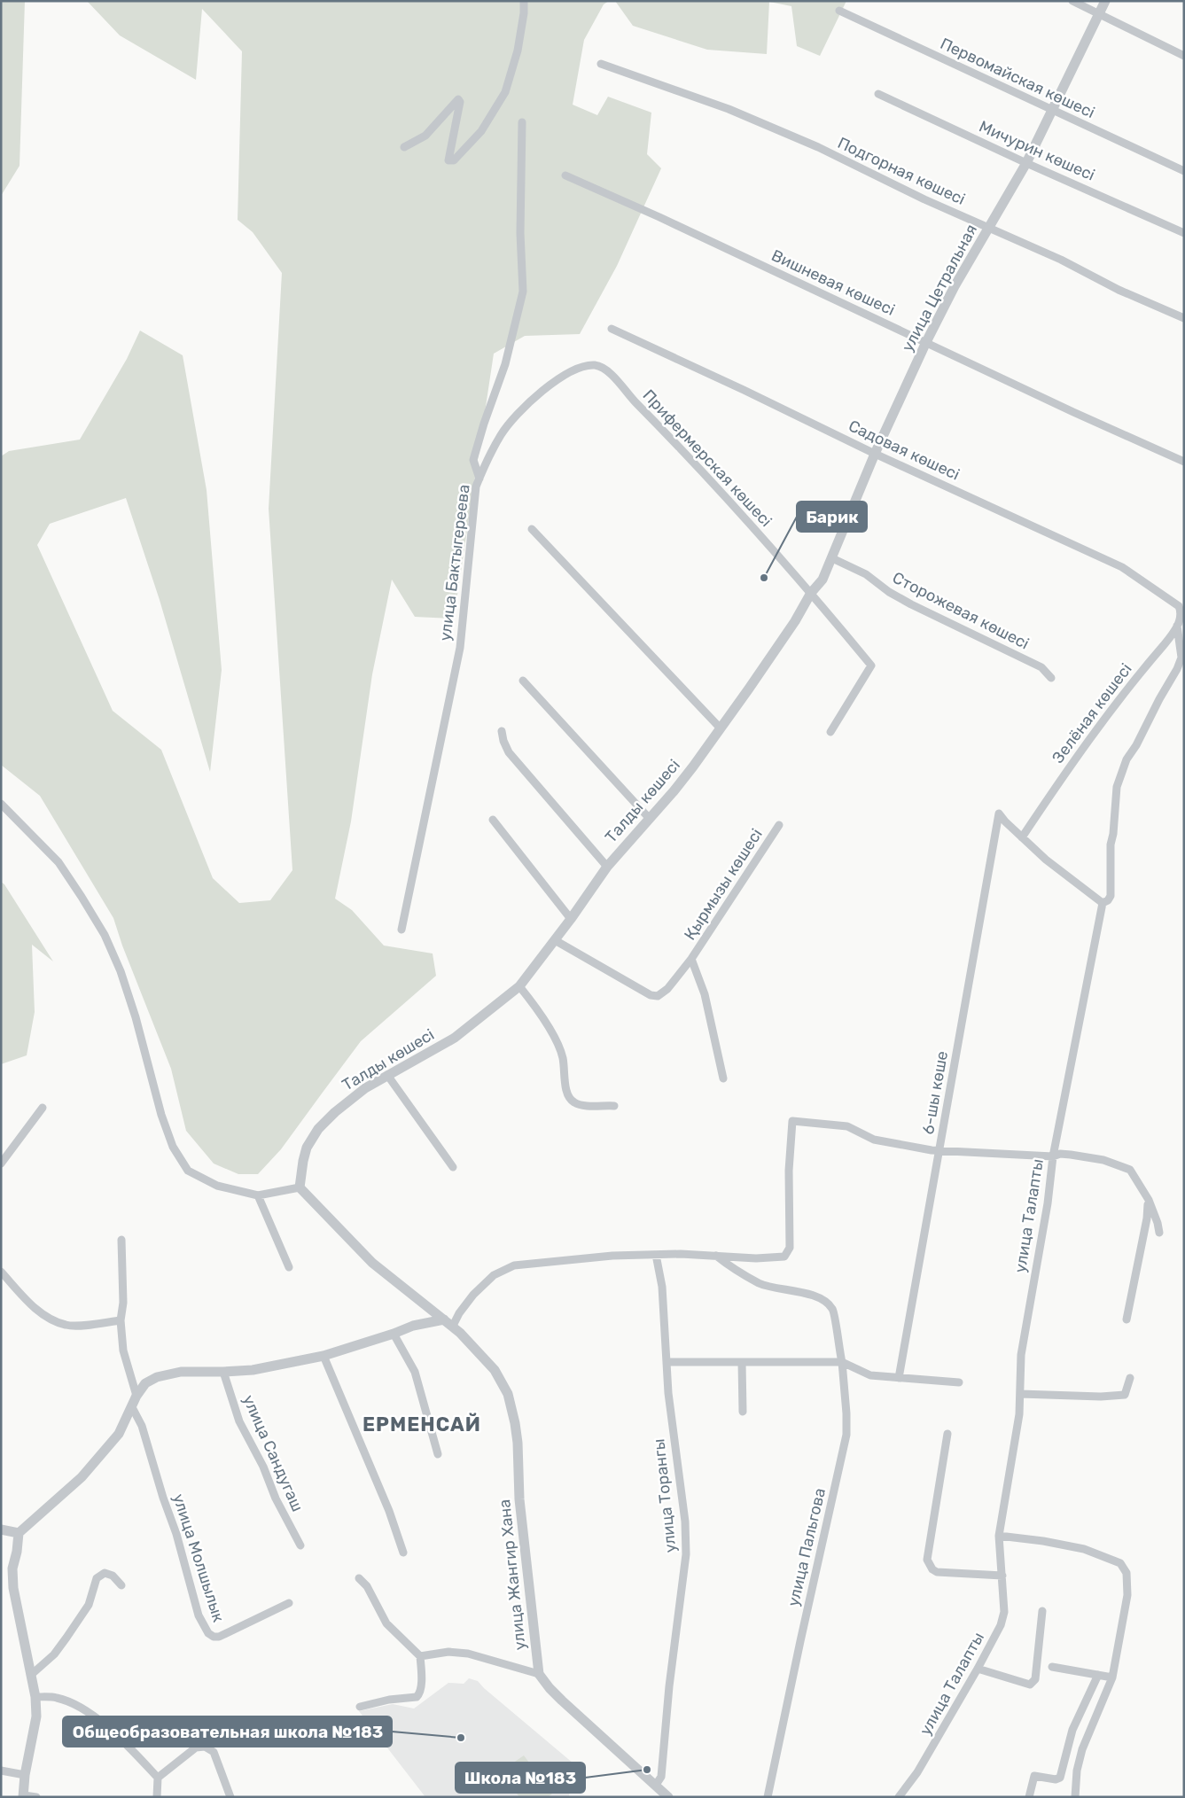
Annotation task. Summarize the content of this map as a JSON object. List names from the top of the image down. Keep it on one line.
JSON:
{"streets":{"street":["Первомайская көшесі","Мичурин көшесі","Подгорная көшесі","Вишневая көшесі","улица Цетральная","Садовая көшесі","Прифермерская көшесі","улица Бактыгереева","Сторожевая көшесі","Зелёная көшесі","Талды көшесі","Қырмызы көшесі","6-шы көше","улица Талапты","улица Сандугаш","улица Торангы","улица Пальгова","улица Молшылык","улица Жангир Хана"]},"crossings":[["Первомайская көшесі","улица Цетральная"],["Мичурин көшесі","улица Цетральная"],["Подгорная көшесі","улица Цетральная"],["Вишневая көшесі","улица Цетральная"],["улица Цетральная","Садовая көшесі"],["улица Цетральная","Прифермерская көшесі"],["улица Цетральная","Сторожевая көшесі"],["улица Цетральная","Талды көшесі"],["Садовая көшесі","Зелёная көшесі"],["Прифермерская көшесі","улица Бактыгереева"],["Прифермерская көшесі","Талды көшесі"],["Зелёная көшесі","6-шы көше"],["Зелёная көшесі","улица Талапты"],["Талды көшесі","Қырмызы көшесі"],["Талды көшесі","улица Жангир Хана"]],"districts":["ЕРМЕНСАЙ"],"places":["Барик","Общеобразовательная школа №183","Школа №183"]}
